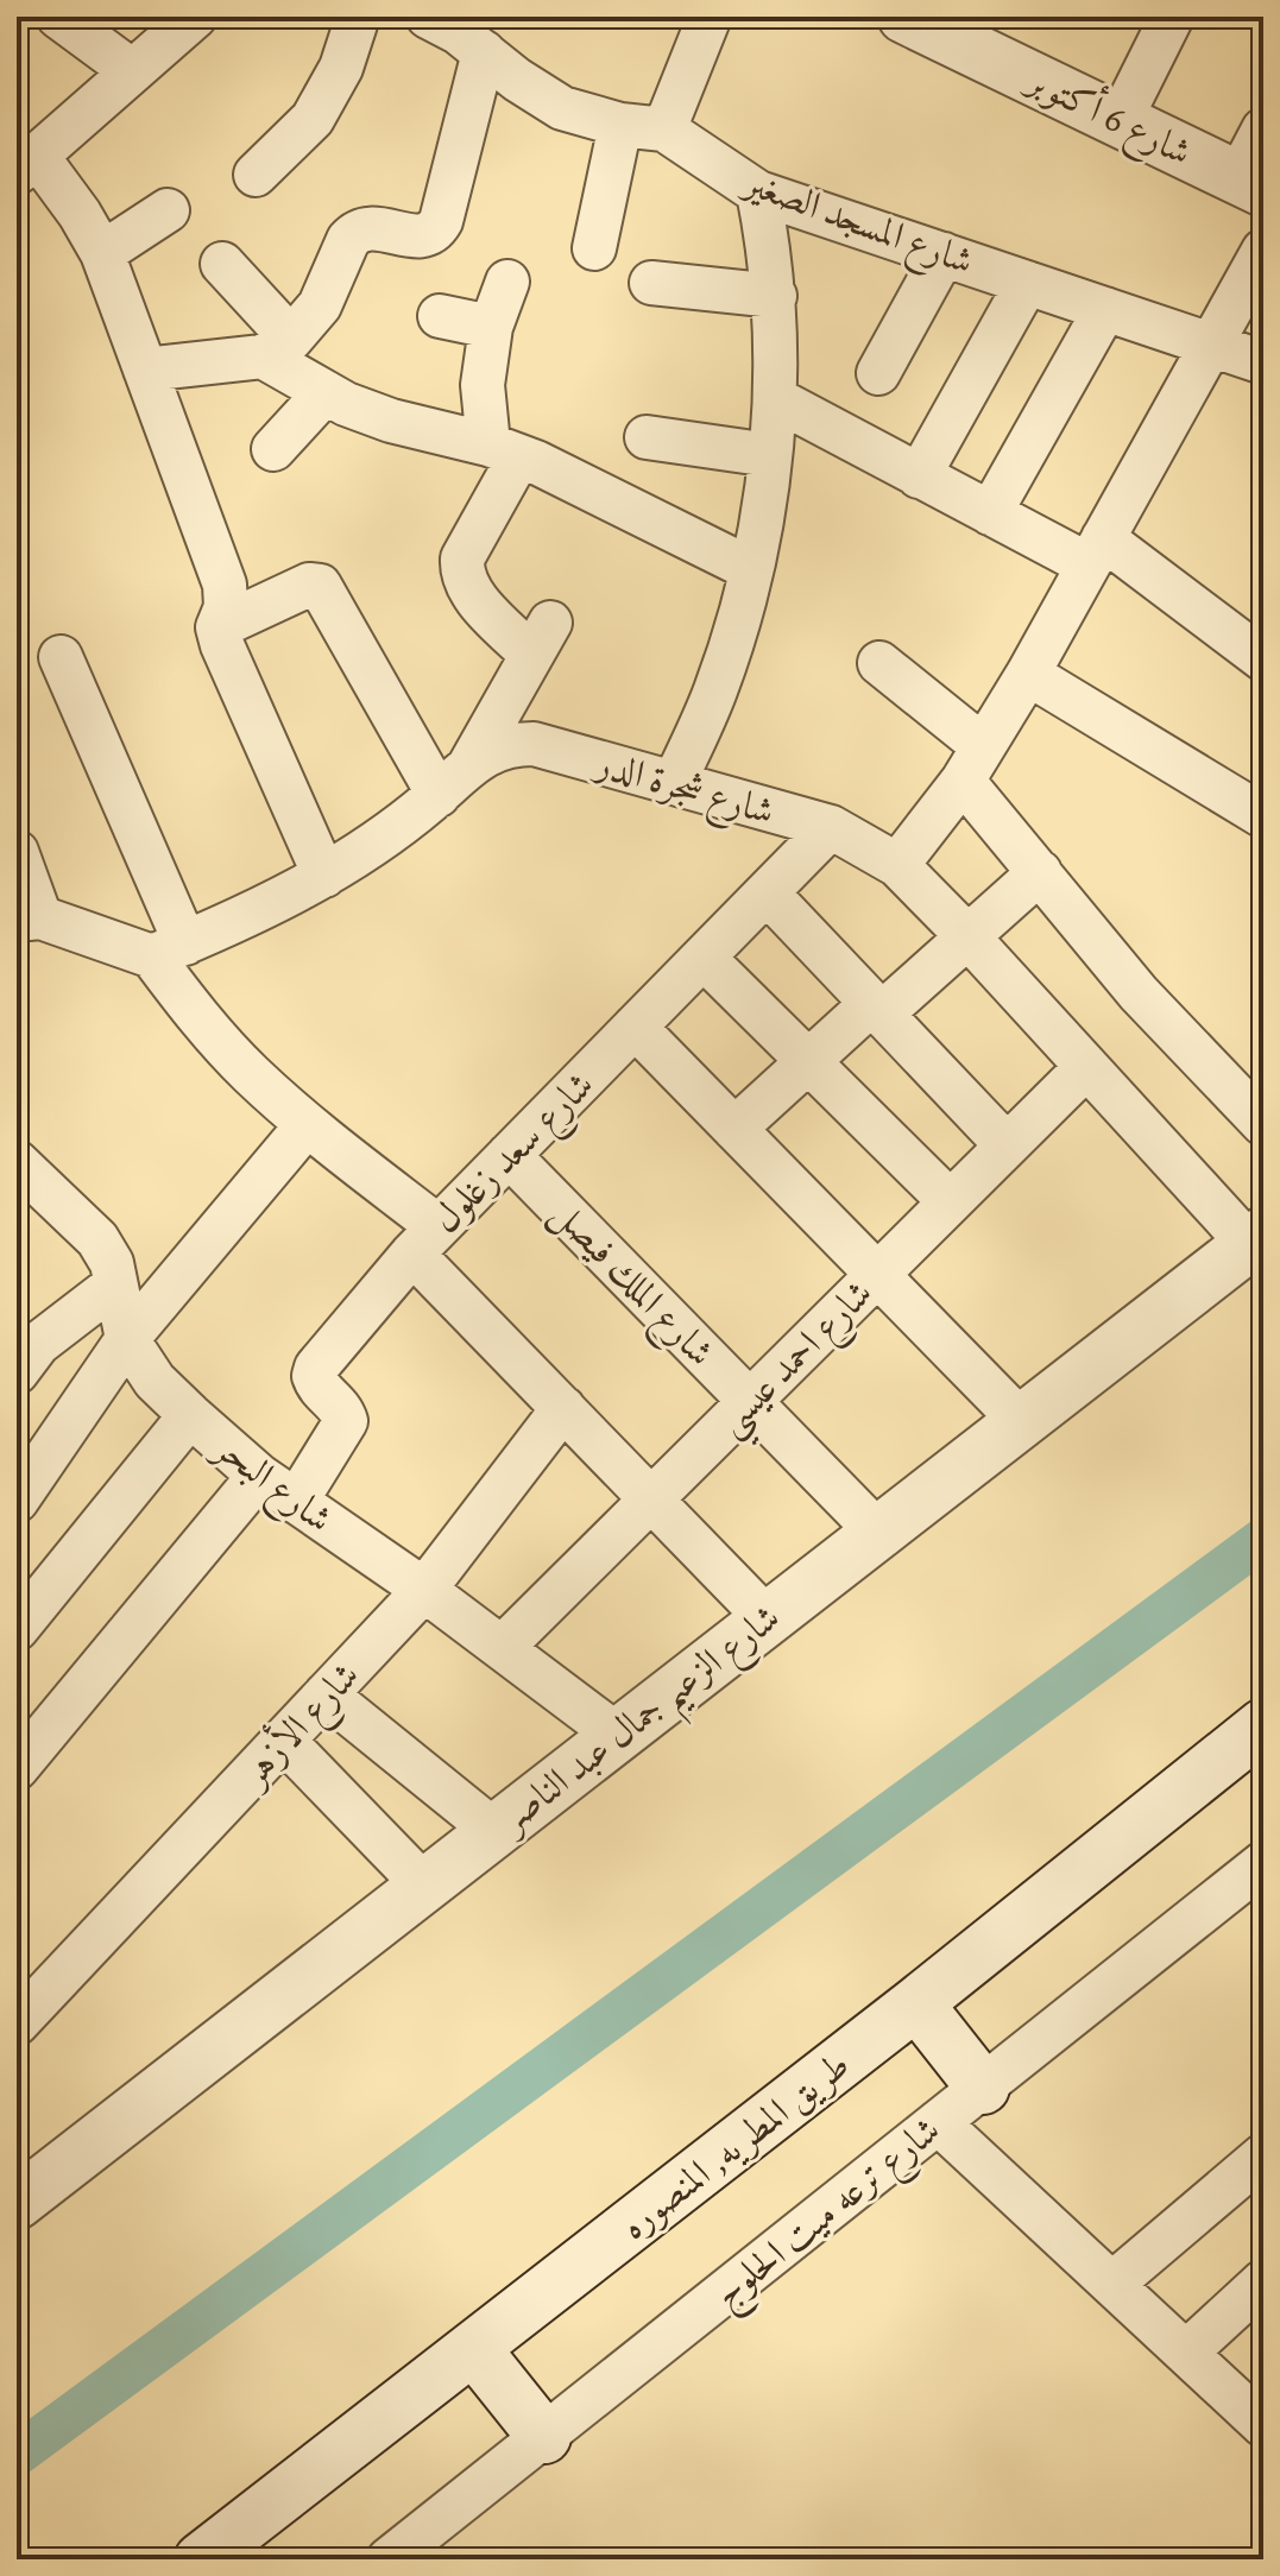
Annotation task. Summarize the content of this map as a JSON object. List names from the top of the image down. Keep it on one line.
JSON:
{"streets":{"street":["شارع 6 أكتوبر","شارع المسجد الصغير","شارع شجرة الدر","شارع سعد زغلول","شارع الملك فيصل","شارع احمد عيسي","شارع البحر","شارع الزعيم جمال عبد الناصر","شارع الأزهر","طريق المطريه, المنصوره","شارع ترعه ميت الحلوج"]},"crossings":[["شارع شجرة الدر","شارع سعد زغلول"],["شارع شجرة الدر","شارع احمد عيسي"],["شارع شجرة الدر","شارع الزعيم جمال عبد الناصر"],["شارع سعد زغلول","شارع الملك فيصل"],["شارع سعد زغلول","شارع البحر"],["شارع الملك فيصل","شارع احمد عيسي"],["شارع الملك فيصل","شارع الزعيم جمال عبد الناصر"],["شارع احمد عيسي","شارع البحر"],["شارع البحر","شارع الزعيم جمال عبد الناصر"],["شارع البحر","شارع الأزهر"]]}
